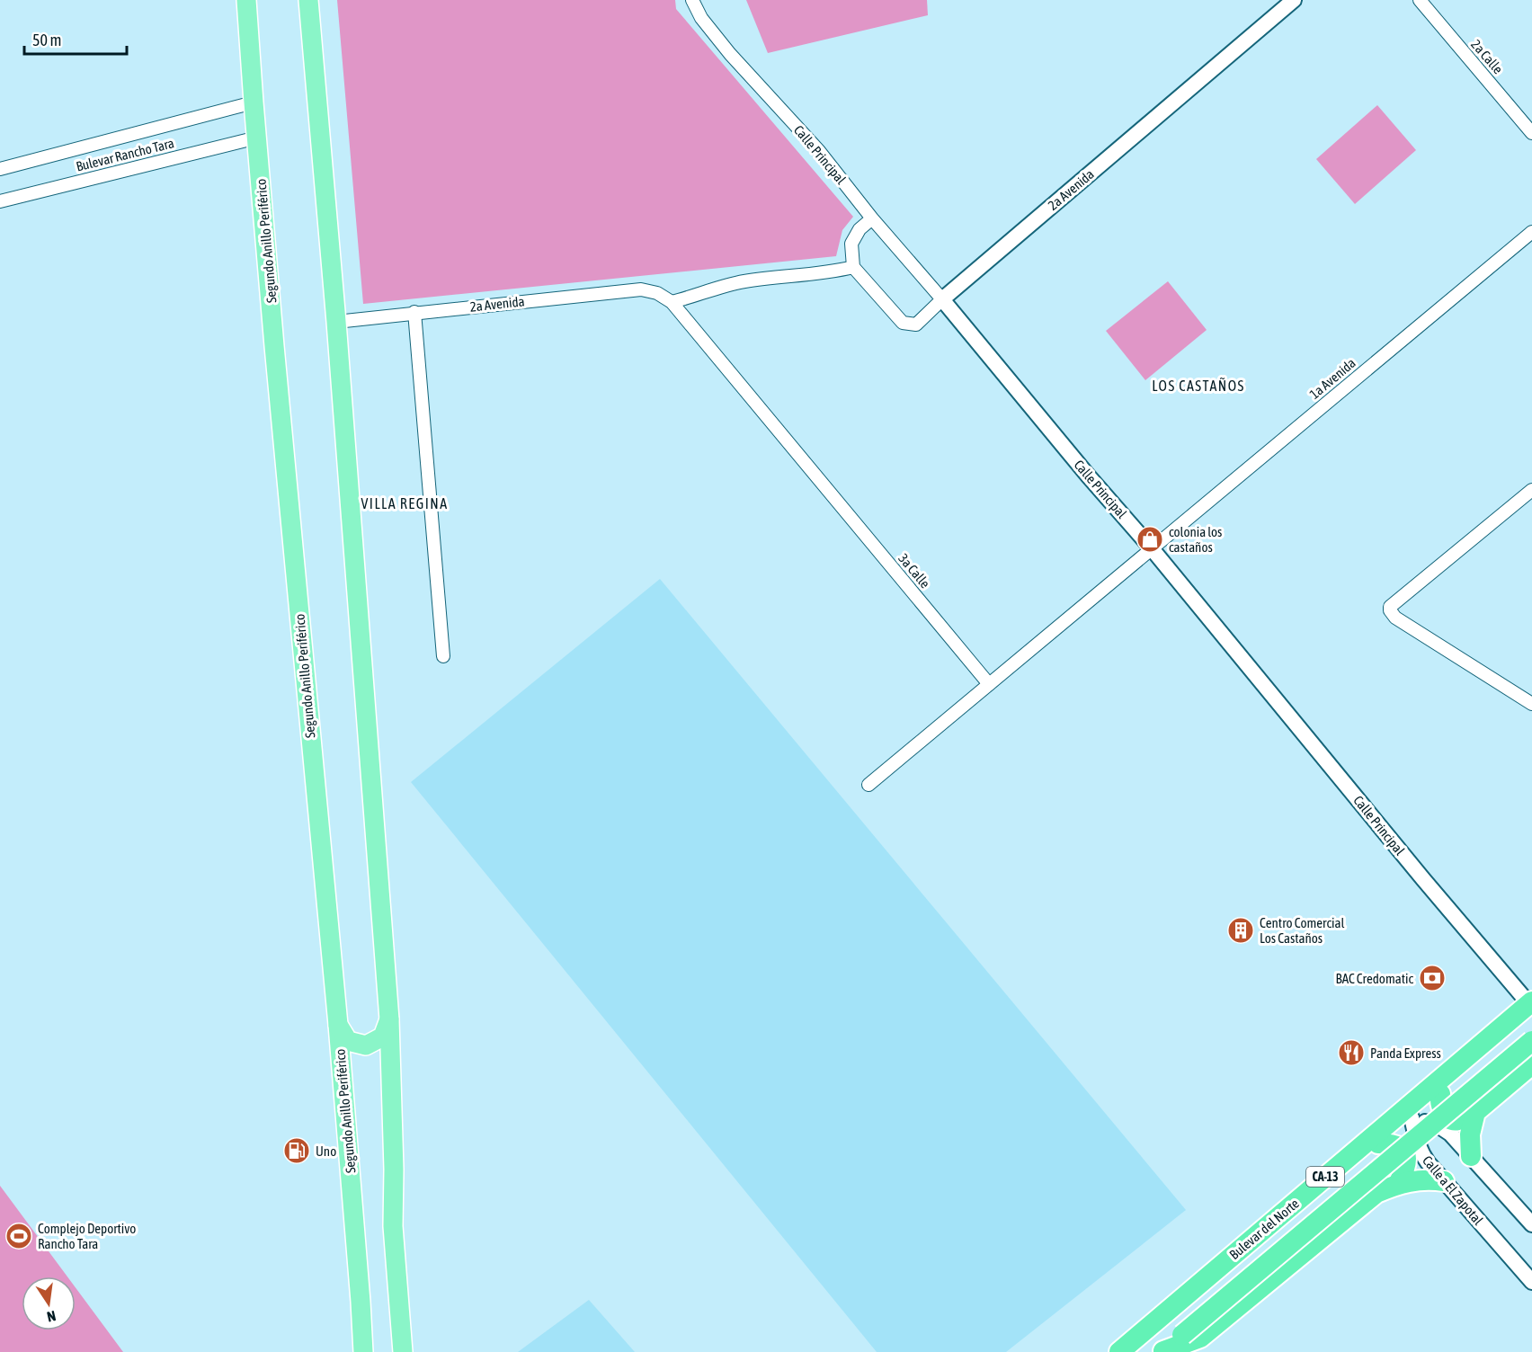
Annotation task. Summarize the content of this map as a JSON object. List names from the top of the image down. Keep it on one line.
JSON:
{"streets":{"highway":["CA-13","Bulevar del Norte"],"main road":["Segundo Anillo Periférico"],"street":["2a Calle","Bulevar Rancho Tara","Calle Principal","2a Avenida","1a Avenida","3a Calle","Calle a El Zapotal"]},"crossings":[["Bulevar Rancho Tara","Segundo Anillo Periférico"],["Calle Principal","2a Avenida"],["Calle Principal","1a Avenida"],["Calle Principal","Bulevar del Norte"],["2a Avenida","3a Calle"],["1a Avenida","3a Calle"]],"districts":["LOS CASTAÑOS","VILLA REGINA"],"places":{"shop":["colonia los castaños"],"building":["Centro Comercial Los Castaños"],"bank":["BAC Credomatic"],"restaurant":["Panda Express"],"fuel station":["Uno"],"sports":["Complejo Deportivo Rancho Tara"]},"scale_bar":"50 m","north":"bottom"}
